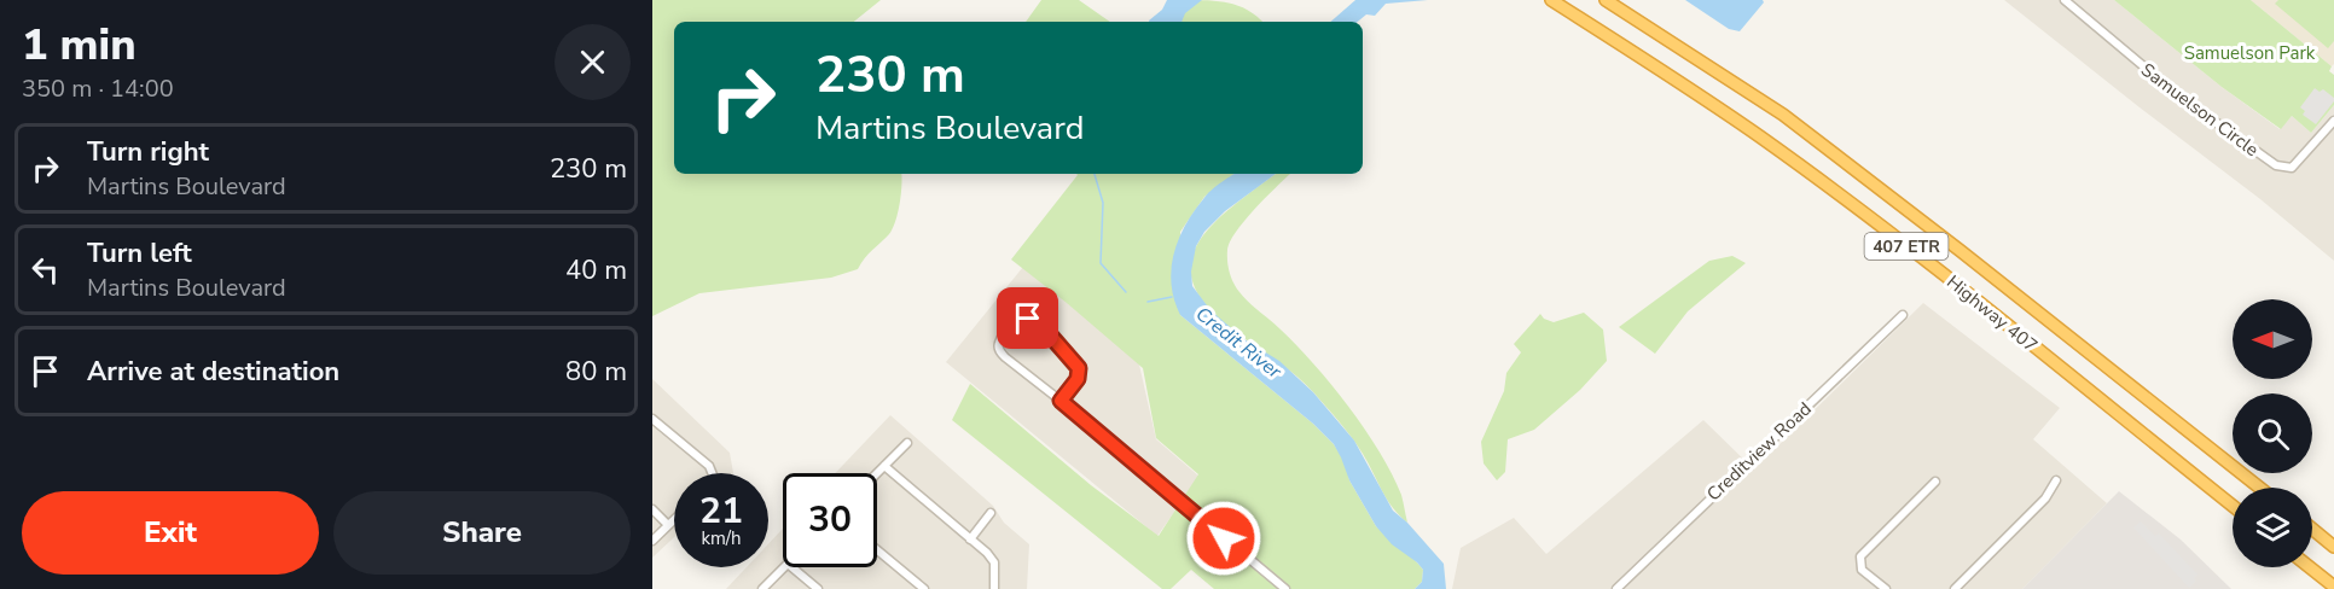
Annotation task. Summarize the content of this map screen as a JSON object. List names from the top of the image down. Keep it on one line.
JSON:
{"streets":{"highway":["407 ETR","Highway 407"],"street":["Samuelson Circle","Creditview Road"]},"water":["Credit River"],"parks":["Samuelson Park"],"north":"left","page":{"heading":["1 min","350 m · 14:00"],"turn":["230 m","Martins Boulevard"],"list":[{"name":"Turn right","note":"Martins Boulevard","value":"230 m"},{"name":"Turn left","note":"Martins Boulevard","value":"40 m"},{"name":"Arrive at destination","value":"80 m"}],"speed":"21 km/h","limit":"30","buttons":["Exit","Share"]}}
